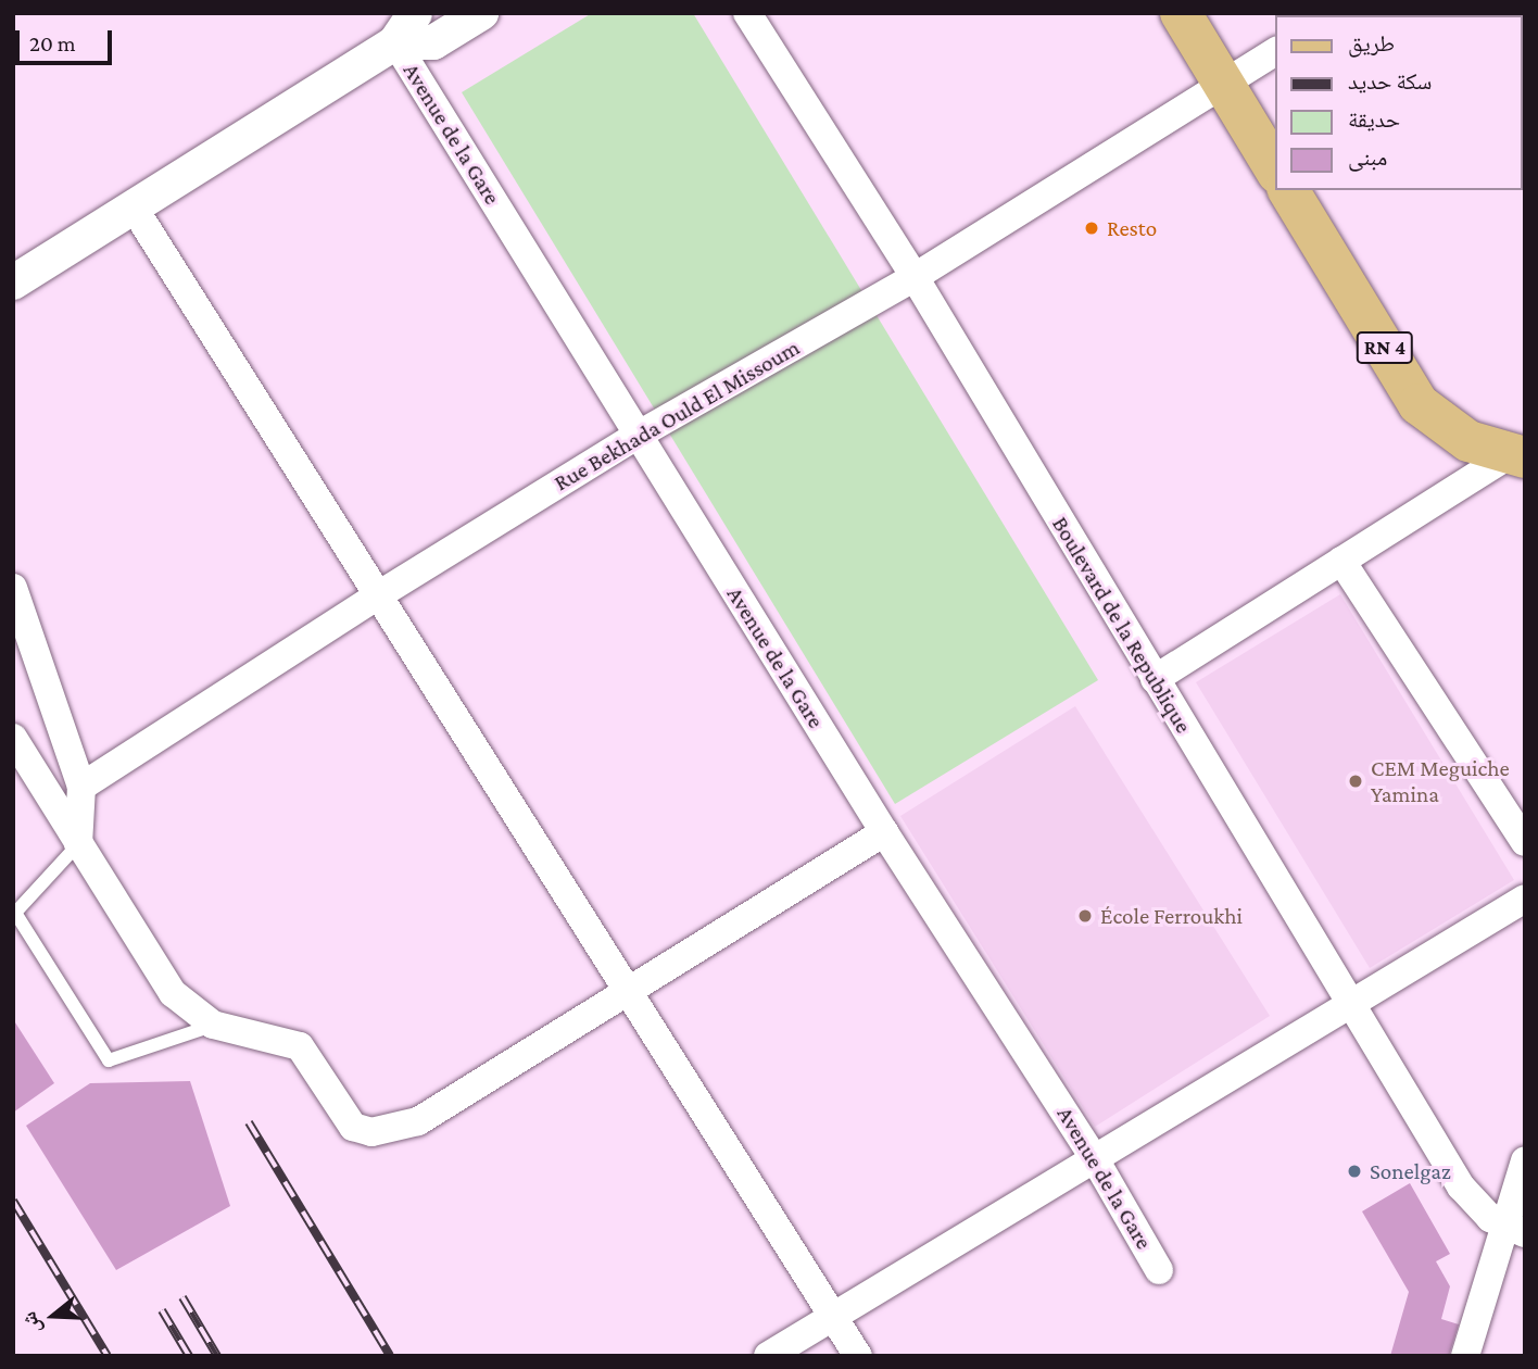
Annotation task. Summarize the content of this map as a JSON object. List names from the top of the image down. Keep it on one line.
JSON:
{"streets":{"main road":["RN 4"],"street":["Avenue de la Gare","Rue Bekhada Ould El Missoum","Boulevard de la Republique"]},"crossings":[["Avenue de la Gare","Rue Bekhada Ould El Missoum"],["Rue Bekhada Ould El Missoum","Boulevard de la Republique"]],"places":["Resto","CEM Meguiche Yamina","École Ferroukhi","Sonelgaz"],"legend":["طريق","سكة حديد","حديقة","مبنى"],"scale_bar":"20 m","north":"left"}
